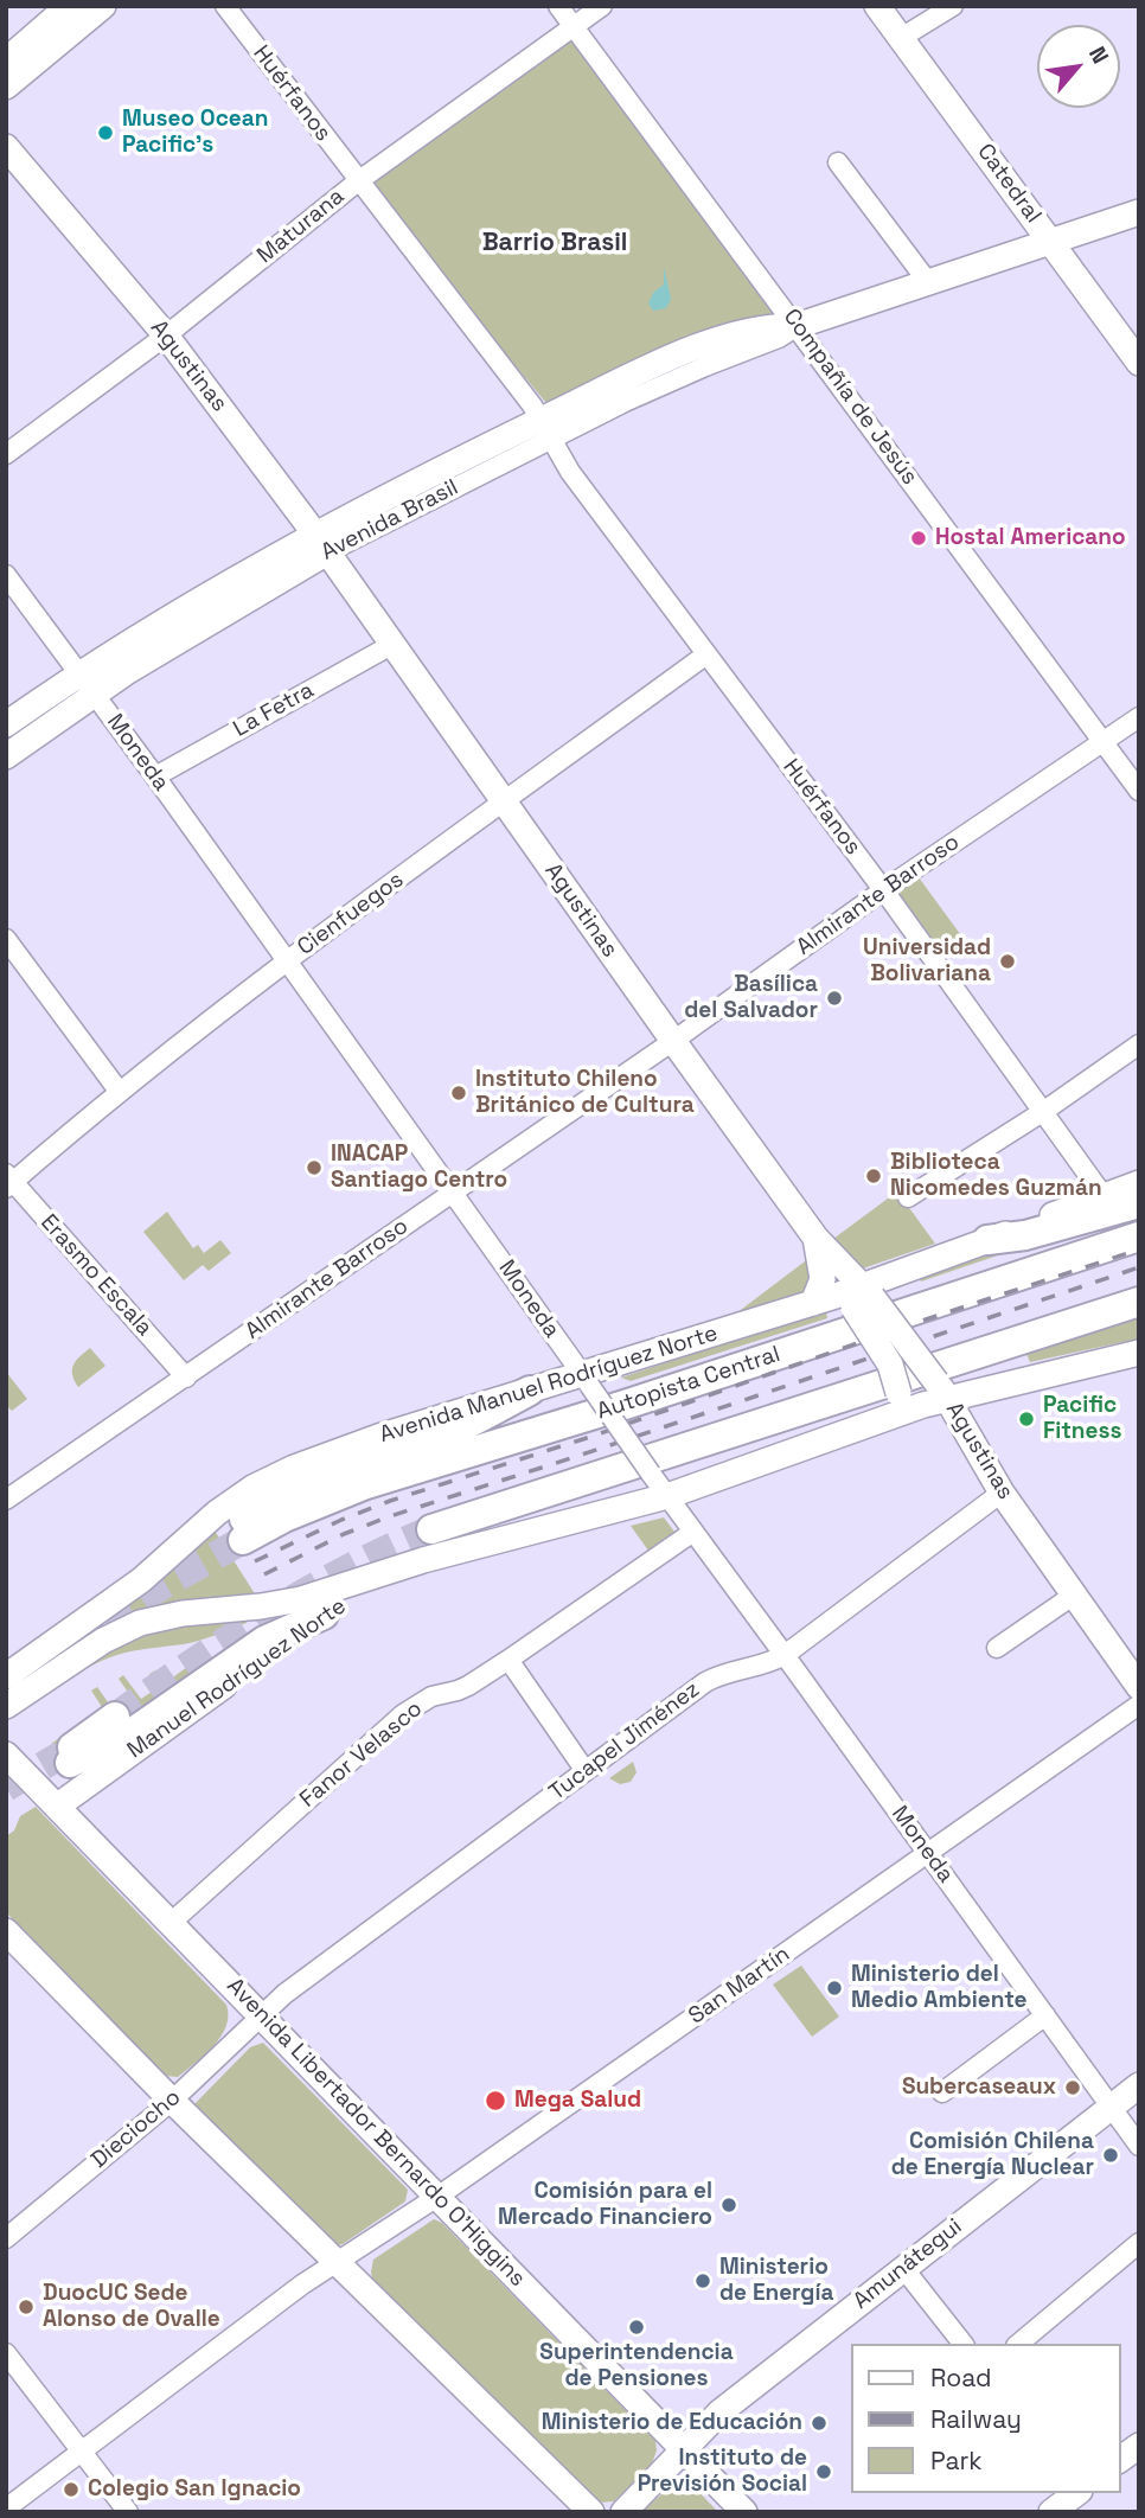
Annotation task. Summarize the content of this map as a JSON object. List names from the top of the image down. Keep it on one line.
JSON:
{"streets":{"highway":["Autopista Central"],"main road":["Catedral","Agustinas","Avenida Brasil","Avenida Manuel Rodríguez Norte","Manuel Rodríguez Norte","Avenida Libertador Bernardo O'Higgins","Amunátegui"],"street":["Huérfanos","Maturana","Compañía de Jesús","La Fetra","Moneda","Almirante Barroso","Cienfuegos","Erasmo Escala","Tucapel Jiménez","Fanor Velasco","San Martín","Dieciocho"]},"crossings":[["Huérfanos","Maturana"],["Huérfanos","Avenida Brasil"],["Huérfanos","Almirante Barroso"],["Huérfanos","Cienfuegos"],["Huérfanos","Avenida Manuel Rodríguez Norte"],["Catedral","Avenida Brasil"],["Maturana","Agustinas"],["Maturana","Compañía de Jesús"],["Agustinas","Avenida Brasil"],["Agustinas","La Fetra"],["Agustinas","Almirante Barroso"],["Agustinas","Cienfuegos"],["Agustinas","Avenida Manuel Rodríguez Norte"],["Agustinas","Tucapel Jiménez"],["Compañía de Jesús","Avenida Brasil"],["Compañía de Jesús","Almirante Barroso"],["Avenida Brasil","Moneda"],["La Fetra","Moneda"],["Moneda","Almirante Barroso"],["Moneda","Cienfuegos"],["Moneda","Avenida Manuel Rodríguez Norte"],["Moneda","Tucapel Jiménez"],["Moneda","Fanor Velasco"],["Moneda","San Martín"],["Moneda","Amunátegui"],["Almirante Barroso","Erasmo Escala"],["Cienfuegos","Erasmo Escala"],["Autopista Central","Avenida Manuel Rodríguez Norte"],["Manuel Rodríguez Norte","Avenida Libertador Bernardo O'Higgins"],["Tucapel Jiménez","Dieciocho"],["Tucapel Jiménez","Avenida Libertador Bernardo O'Higgins"],["Fanor Velasco","Avenida Libertador Bernardo O'Higgins"],["San Martín","Avenida Libertador Bernardo O'Higgins"],["Dieciocho","Avenida Libertador Bernardo O'Higgins"],["Avenida Libertador Bernardo O'Higgins","Amunátegui"]],"districts":["Barrio Brasil"],"places":["Museo Ocean Pacific's","Hostal Americano","Universidad Bolivariana","Basílica del Salvador","Instituto Chileno Británico de Cultura","INACAP Santiago Centro","Biblioteca Nicomedes Guzmán","Pacific Fitness","Ministerio del Medio Ambiente","Subercaseaux","Mega Salud","Comisión Chilena de Energía Nuclear","Comisión para el Mercado Financiero","Ministerio de Energía","DuocUC Sede Alonso de Ovalle","Superintendencia de Pensiones","Ministerio de Educación","Instituto de Previsión Social","Colegio San Ignacio"],"legend":["Road","Railway","Park"],"north":"top right"}
